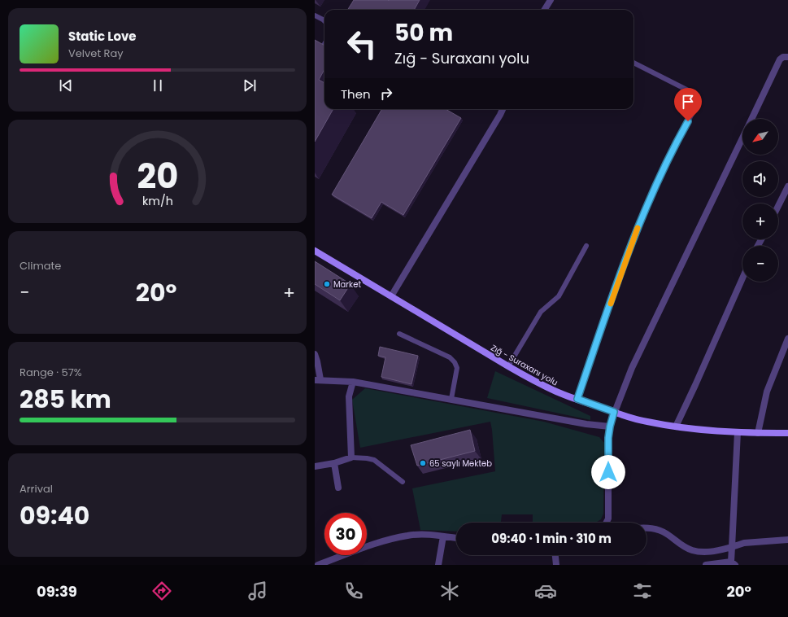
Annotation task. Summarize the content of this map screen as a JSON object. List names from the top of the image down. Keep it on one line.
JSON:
{"streets":{"main road":["Zığ - Suraxanı yolu"]},"places":["Market","65 saylı Məktəb"],"north":"bottom left","page":{"turn":["50 m","Zığ - Suraxanı yolu"],"song":["Static Love","Velvet Ray"],"then":"Then","map_buttons":["+","−"],"tile":["Climate",["Range · 57%","285 km"],["Arrival","09:40"]],"heat":["−","20°","+"],"limit":"30","trip":"09:40 · 1 min · 310 m","tabs":["09:39","20°"],"gauge":["20","km/h"]}}
